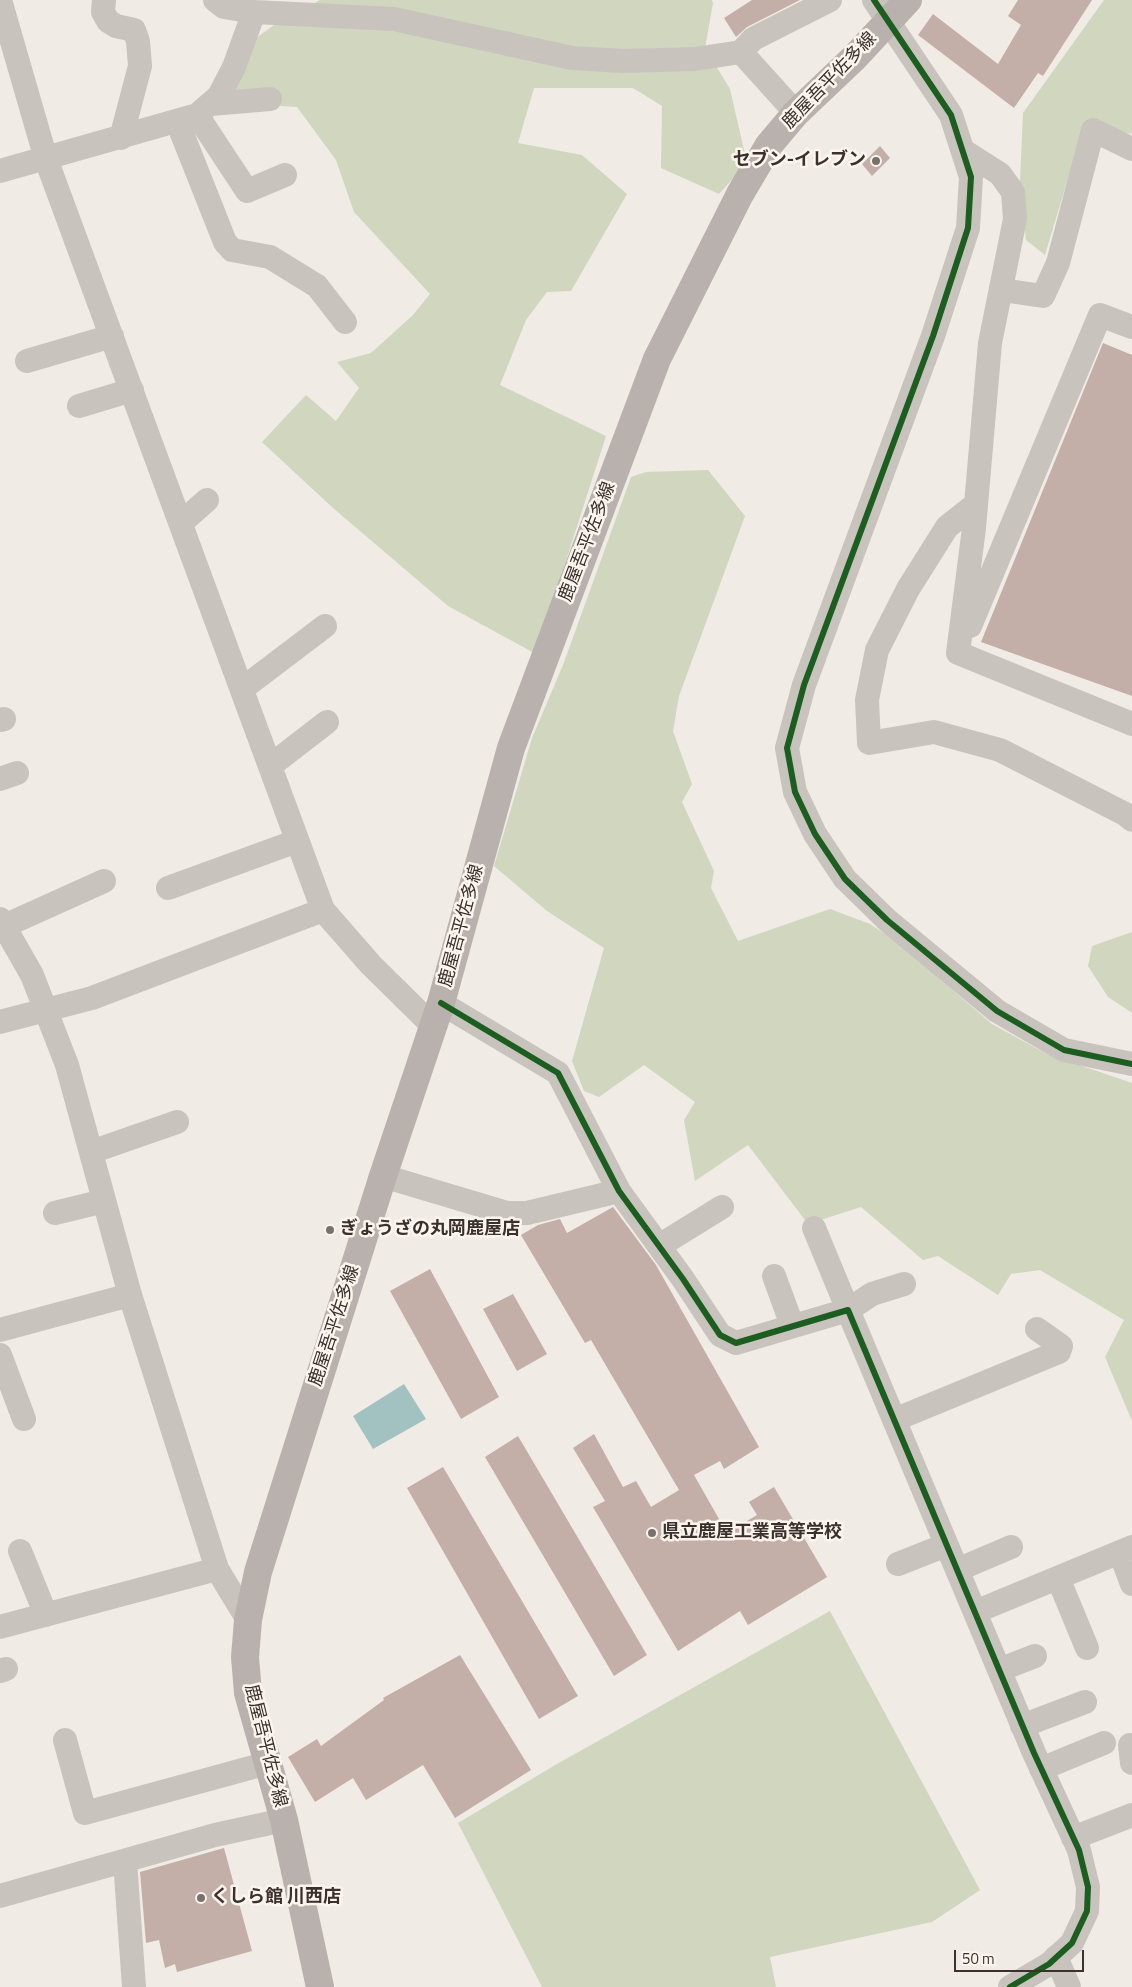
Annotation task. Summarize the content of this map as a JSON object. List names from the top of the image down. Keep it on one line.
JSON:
{"streets":{"main road":["鹿屋吾平佐多線"]},"places":["セブン-イレブン","ぎょうざの丸岡鹿屋店","県立鹿屋工業高等学校","くしら館 川西店"],"scale_bar":"50 m"}
